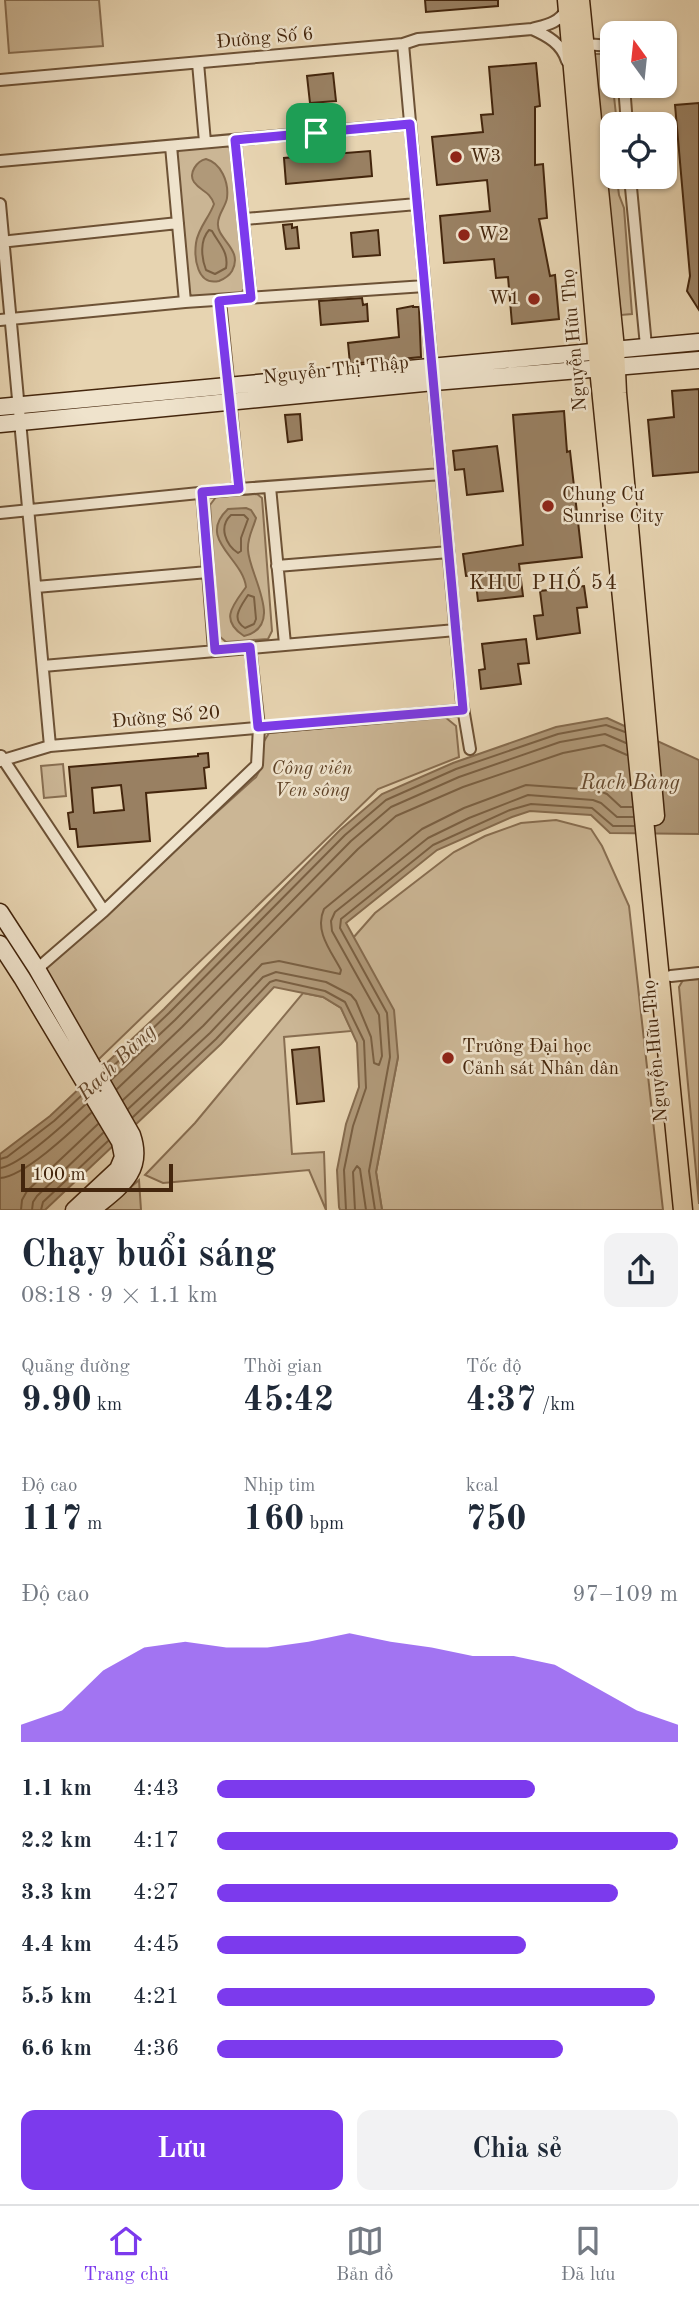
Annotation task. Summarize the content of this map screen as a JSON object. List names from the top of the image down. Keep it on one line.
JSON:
{"streets":{"main road":["Nguyễn Hữu Thọ","Nguyễn Thị Thập"],"street":["Đường Số 6","Đường Số 20"]},"crossings":[["Đường Số 6","Nguyễn Hữu Thọ"],["Nguyễn Hữu Thọ","Nguyễn Thị Thập"]],"districts":["KHU PHỐ 54"],"water":["Rạch Bàng"],"parks":["Công viên Ven sông"],"places":["W3","W2","W1","Chung Cư Sunrise City","Trường Đại học Cảnh sát Nhân dân"],"scale_bar":"100 m","north":"top","page":{"scale":"100 m","heading":["Chạy buổi sáng","08:18 · 9 × 1.1 km"],"stats":[["Quãng đường","9.90 km"],["Thời gian","45:42"],["Tốc độ","4:37 /km"],["Độ cao","117 m"],["Nhịp tim","160 bpm"],["kcal","750"]],"chart":["Độ cao","97–109 m"],"list":[{"name":"1.1 km","note":"4:43"},{"name":"2.2 km","note":"4:17"},{"name":"3.3 km","note":"4:27"},{"name":"4.4 km","note":"4:45"},{"name":"5.5 km","note":"4:21"},{"name":"6.6 km","note":"4:36"}],"buttons":["Lưu","Chia sẻ"],"tabs":["Trang chủ","Bản đồ","Đã lưu"]}}
